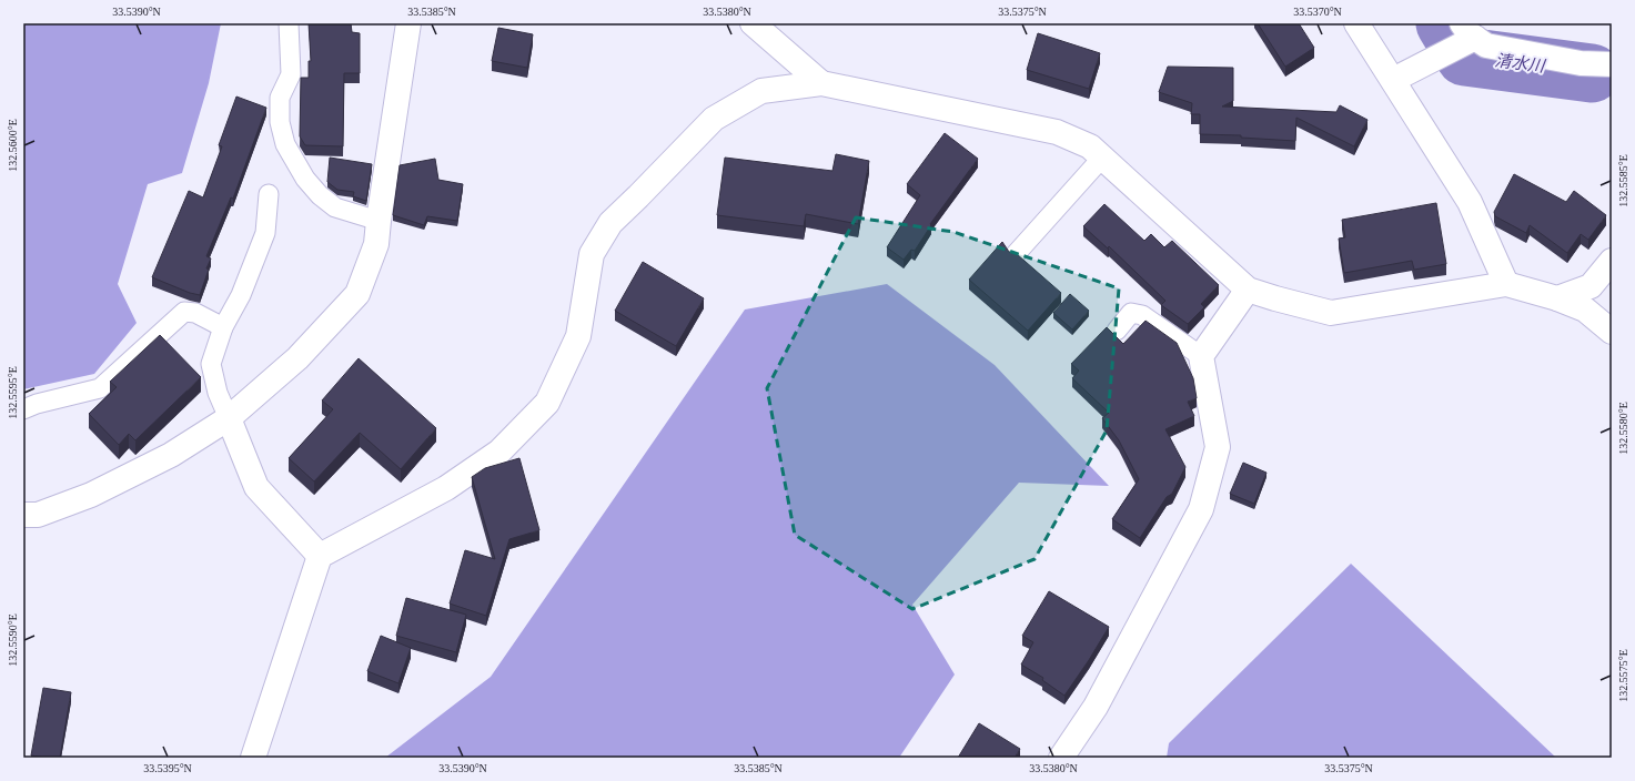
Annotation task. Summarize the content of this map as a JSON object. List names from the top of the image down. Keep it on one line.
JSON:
{"water":["清水川"],"coordinates":["33.5390°N","33.5385°N","33.5380°N","33.5375°N","33.5370°N","132.5600°E","132.5585°E","132.5595°E","132.5580°E","132.5590°E","132.5575°E","33.5395°N"]}
